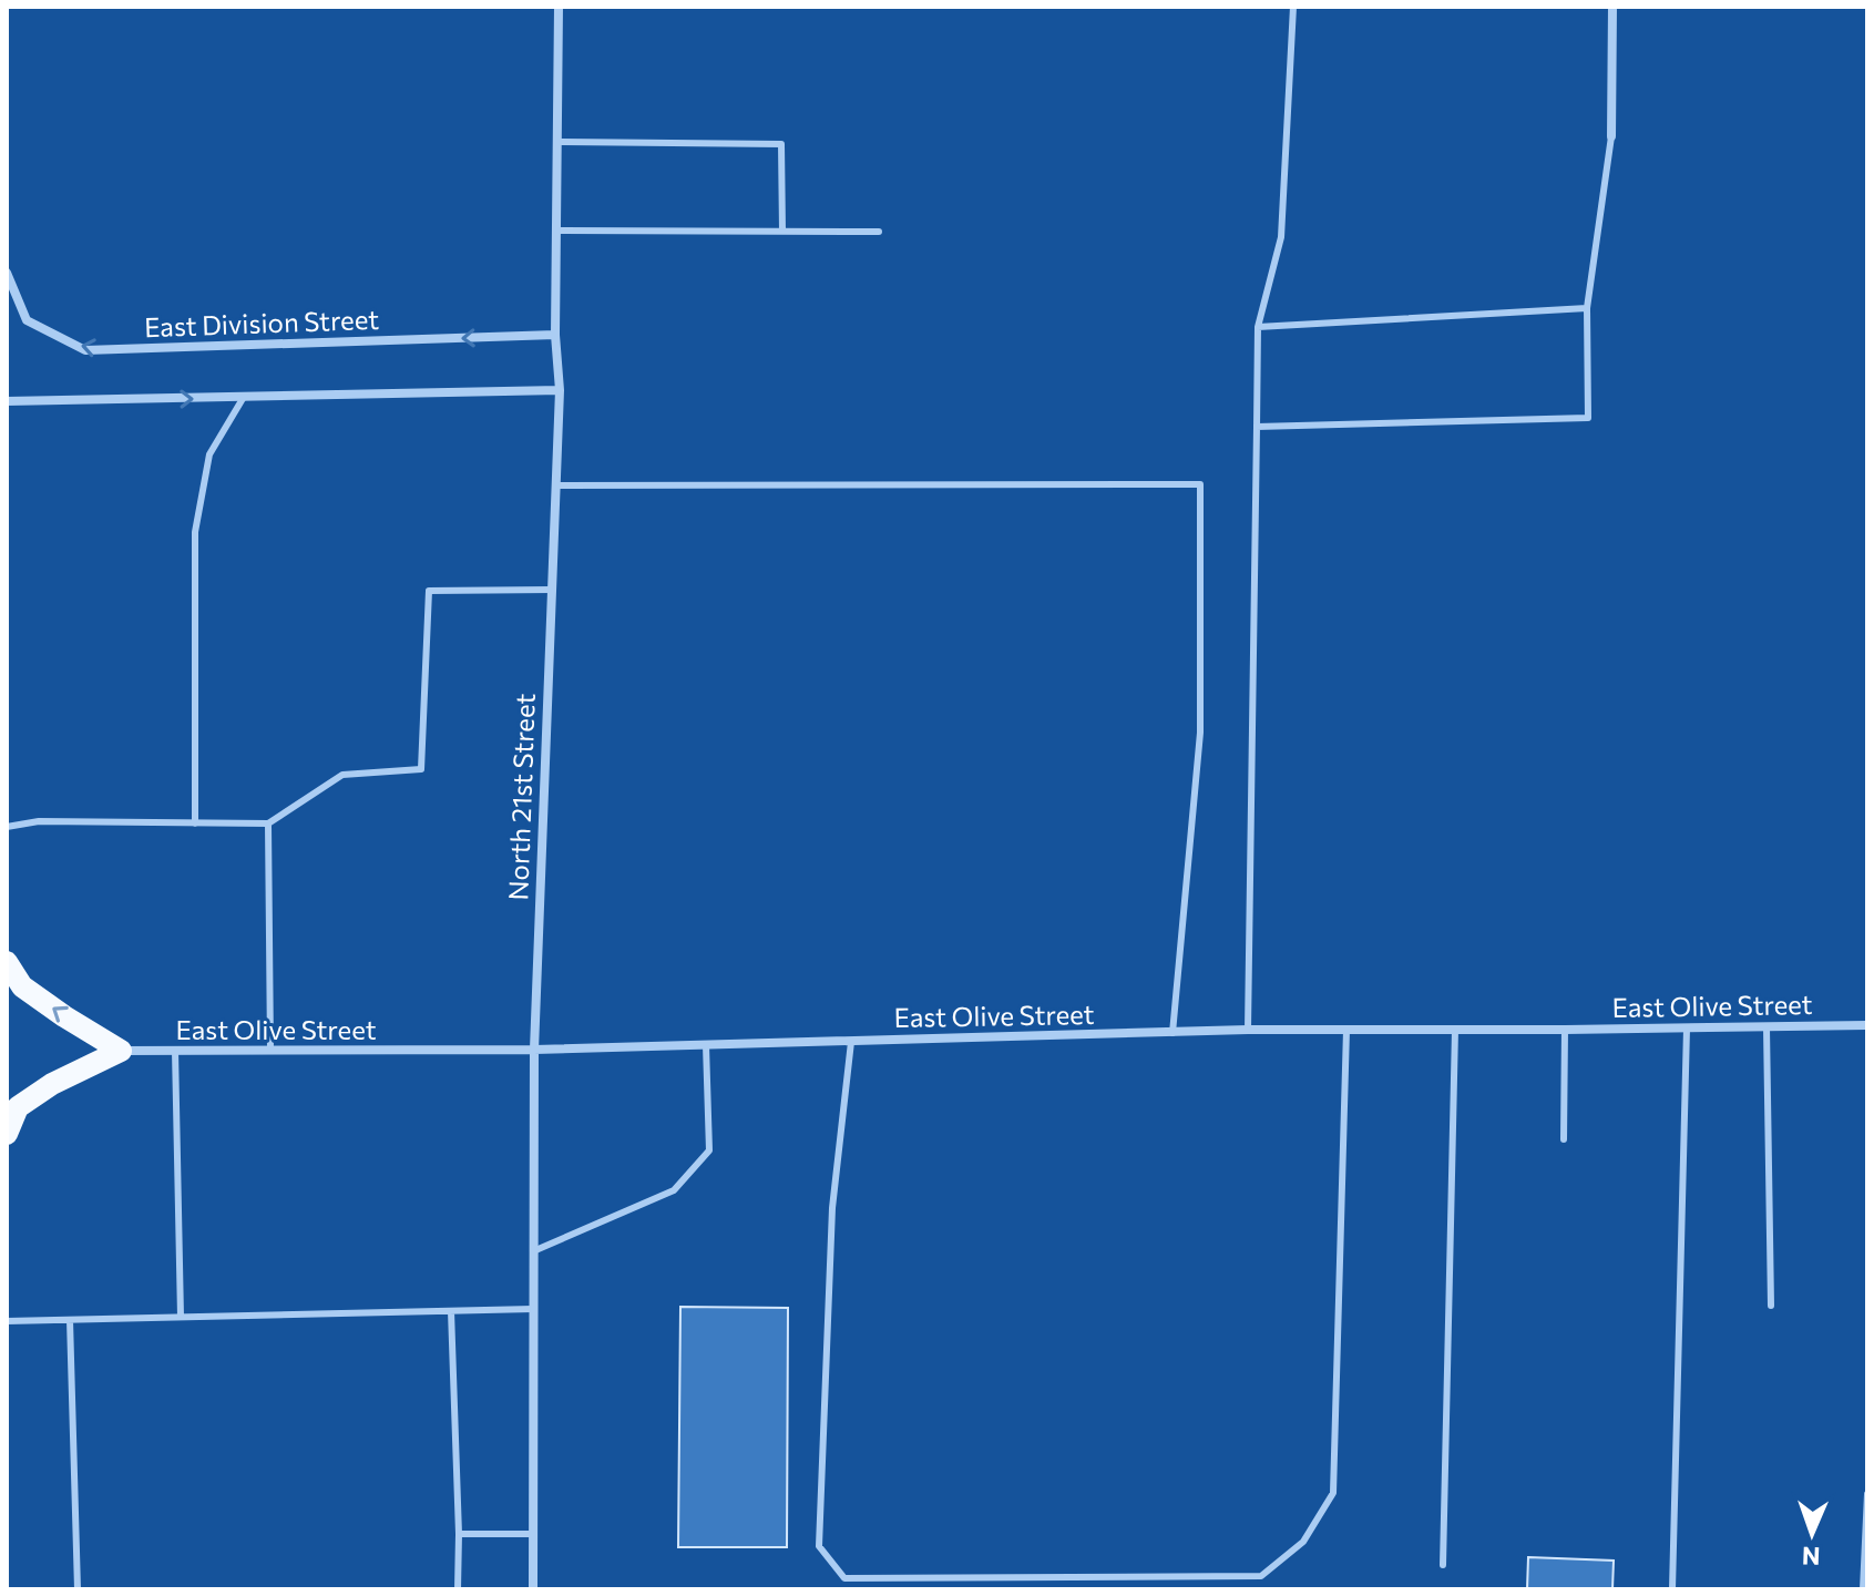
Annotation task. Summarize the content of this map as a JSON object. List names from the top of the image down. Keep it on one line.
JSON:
{"streets":{"street":["East Division Street","North 21st Street","East Olive Street"]},"crossings":[["East Division Street","North 21st Street"],["North 21st Street","East Olive Street"]],"north":"bottom"}
